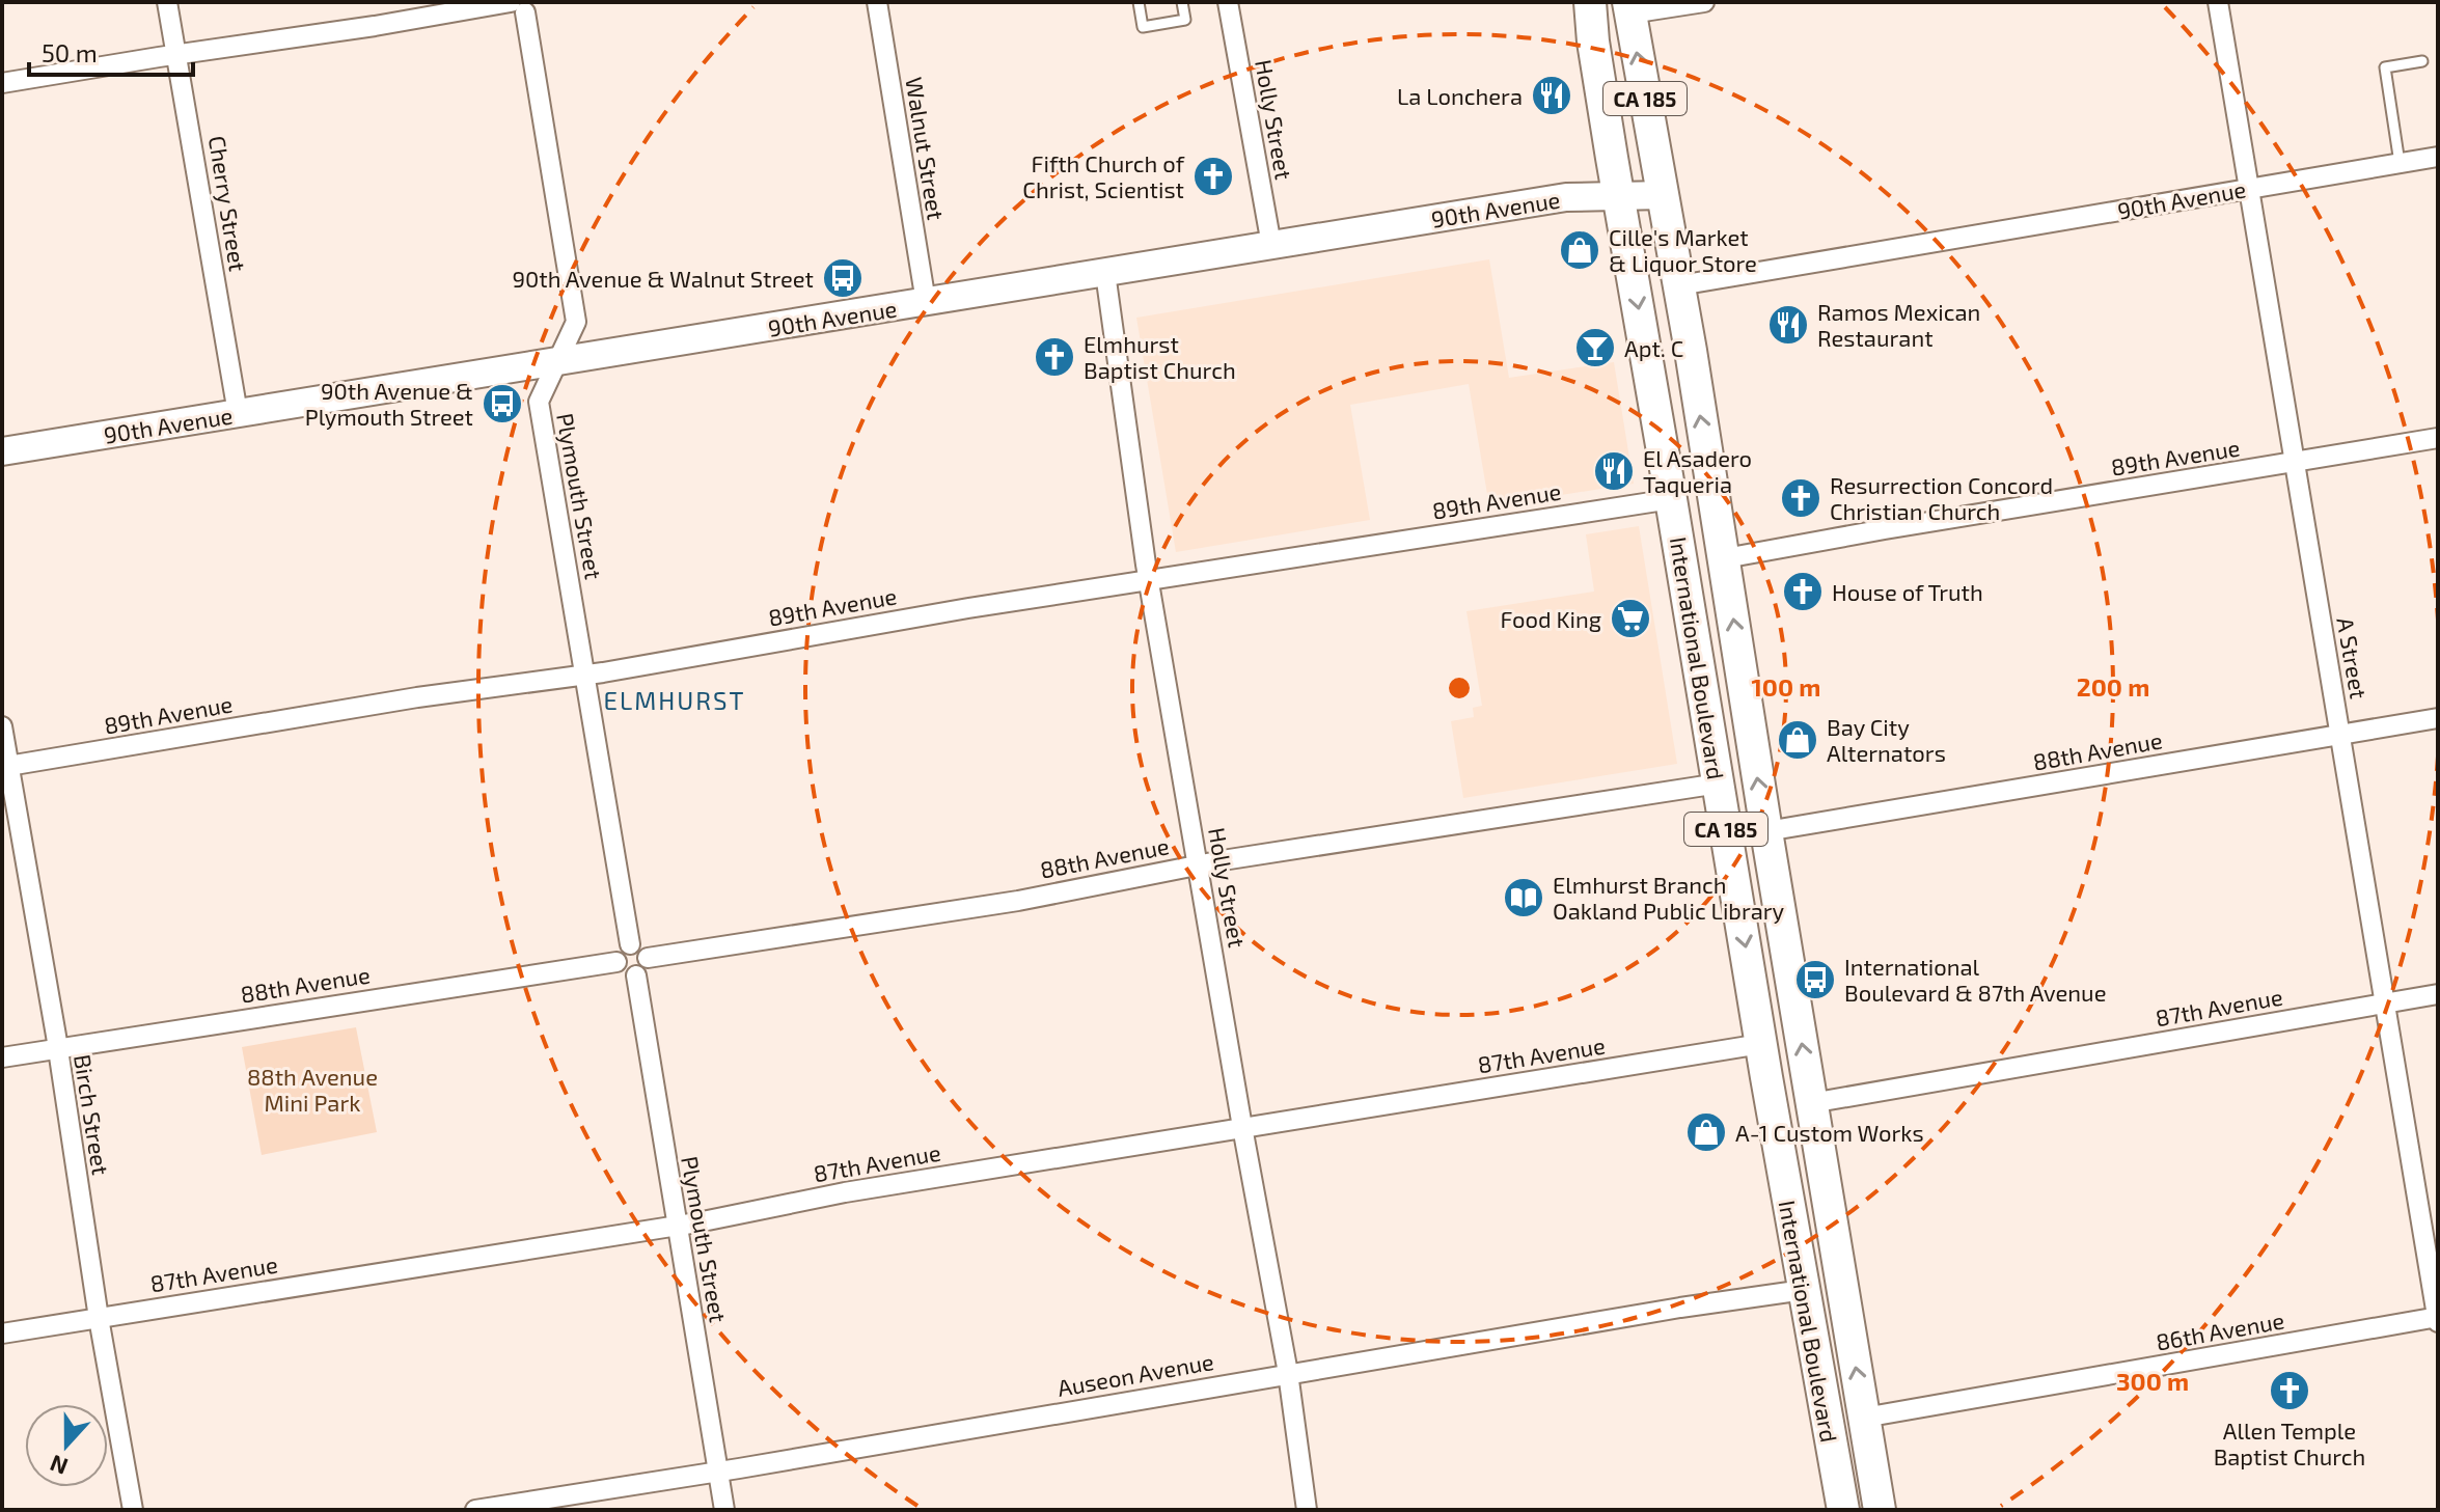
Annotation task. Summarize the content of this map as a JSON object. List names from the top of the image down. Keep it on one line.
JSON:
{"streets":{"main road":["CA 185","International Boulevard"],"street":["Holly Street","Walnut Street","90th Avenue","Cherry Street","89th Avenue","Plymouth Street","A Street","88th Avenue","87th Avenue","Birch Street","86th Avenue","Auseon Avenue"]},"crossings":[["Holly Street","90th Avenue"],["Holly Street","89th Avenue"],["Holly Street","88th Avenue"],["Holly Street","87th Avenue"],["Holly Street","Auseon Avenue"],["Walnut Street","90th Avenue"],["90th Avenue","Cherry Street"],["90th Avenue","Plymouth Street"],["90th Avenue","International Boulevard"],["90th Avenue","A Street"],["89th Avenue","Plymouth Street"],["89th Avenue","International Boulevard"],["89th Avenue","A Street"],["89th Avenue","Birch Street"],["Plymouth Street","88th Avenue"],["Plymouth Street","87th Avenue"],["Plymouth Street","Auseon Avenue"],["International Boulevard","88th Avenue"],["International Boulevard","87th Avenue"],["International Boulevard","86th Avenue"],["International Boulevard","Auseon Avenue"],["A Street","88th Avenue"],["A Street","87th Avenue"],["A Street","86th Avenue"],["88th Avenue","Birch Street"],["87th Avenue","Birch Street"]],"districts":["ELMHURST"],"parks":["88th Avenue Mini Park"],"places":{"restaurant":["La Lonchera","Ramos Mexican Restaurant","El Asadero Taqueria"],"church":["Fifth Church of Christ, Scientist","Elmhurst Baptist Church","Resurrection Concord Christian Church","House of Truth","Allen Temple Baptist Church"],"shop":["Cille's Market & Liquor Store","Bay City Alternators","A-1 Custom Works"],"bus stop":["90th Avenue & Walnut Street","90th Avenue & Plymouth Street","International Boulevard & 87th Avenue"],"bar":["Apt. C"],"supermarket":["Food King"],"library":["Elmhurst Branch Oakland Public Library"]},"scale_bar":"50 m","north":"bottom","rings":["100 m","200 m","300 m"]}
